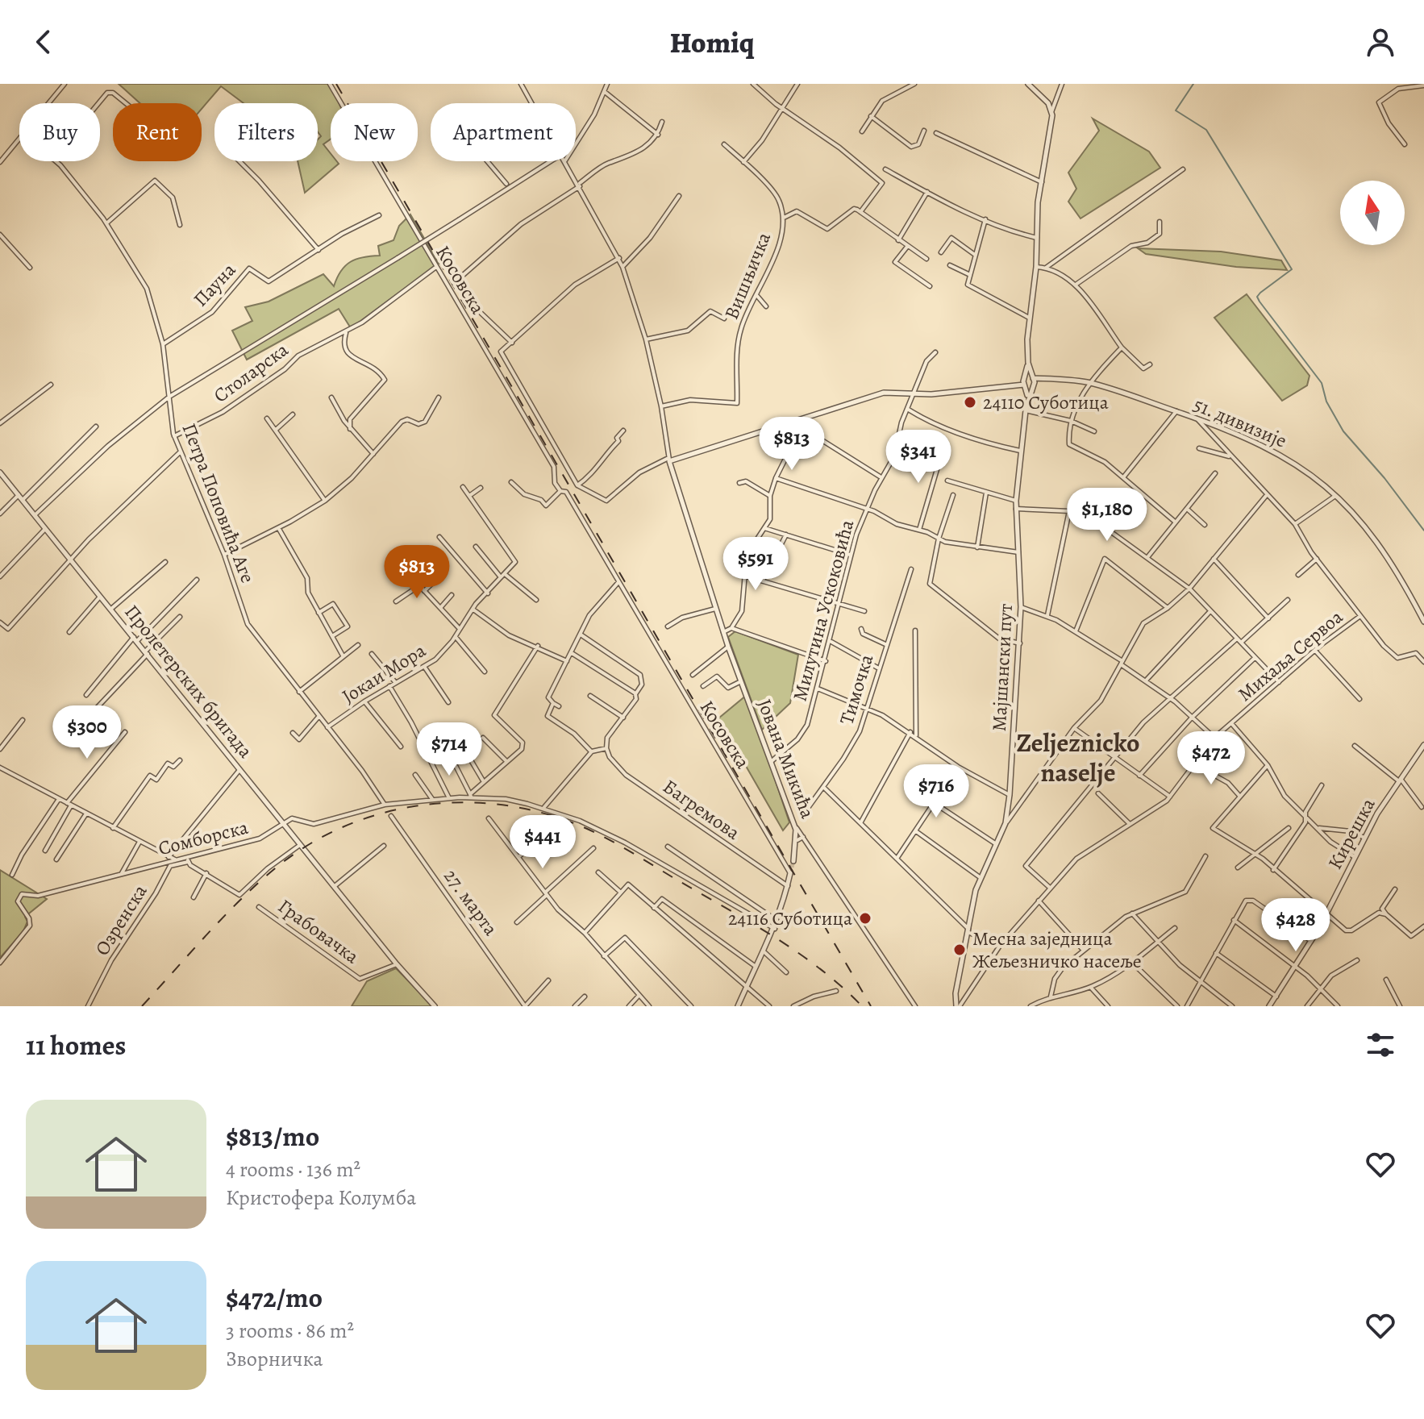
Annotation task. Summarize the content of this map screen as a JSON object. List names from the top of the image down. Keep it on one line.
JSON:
{"streets":{"street":["Вишњичка","Косовска","Пауна","Столарска","51. дивизије","Петра Поповића Аге","Милутина Ускоковића","Михаља Сервоа","Мајшански пут","Јокаи Мора","Пролетерских бригада","Тимочка","Јована Микића","Багремова","Кирешка","Сомборска","27. марта","Озренска","Грабовачка"]},"crossings":[["Вишњичка","Јована Микића"],["Косовска","Столарска"],["Косовска","Багремова"],["Косовска","Сомборска"],["Пауна","Петра Поповића Аге"],["Столарска","Петра Поповића Аге"],["51. дивизије","Мајшански пут"],["Петра Поповића Аге","Јокаи Мора"],["Петра Поповића Аге","Сомборска"],["Милутина Ускоковића","Јована Микића"],["Михаља Сервоа","Мајшански пут"],["Пролетерских бригада","Сомборска"],["Пролетерских бригада","Грабовачка"],["Сомборска","Озренска"],["Сомборска","Грабовачка"]],"districts":["Zeljeznicko naselje"],"places":["24110 Суботица","24116 Суботица","Месна заједница Жељезничко насеље"],"north":"top","page":{"header":"Homiq","chip":["Buy","Rent","Filters","New","Apartment"],"price":["$813","$341","$1,180","$591","$813","$300","$714","$472","$716","$441","$428"],"heading":"11 homes","list":[{"name":"$813/mo","note":"4 rooms · 136 m² · Кристофера Колумба"},{"name":"$472/mo","note":"3 rooms · 86 m² · Зворничка"}]}}
